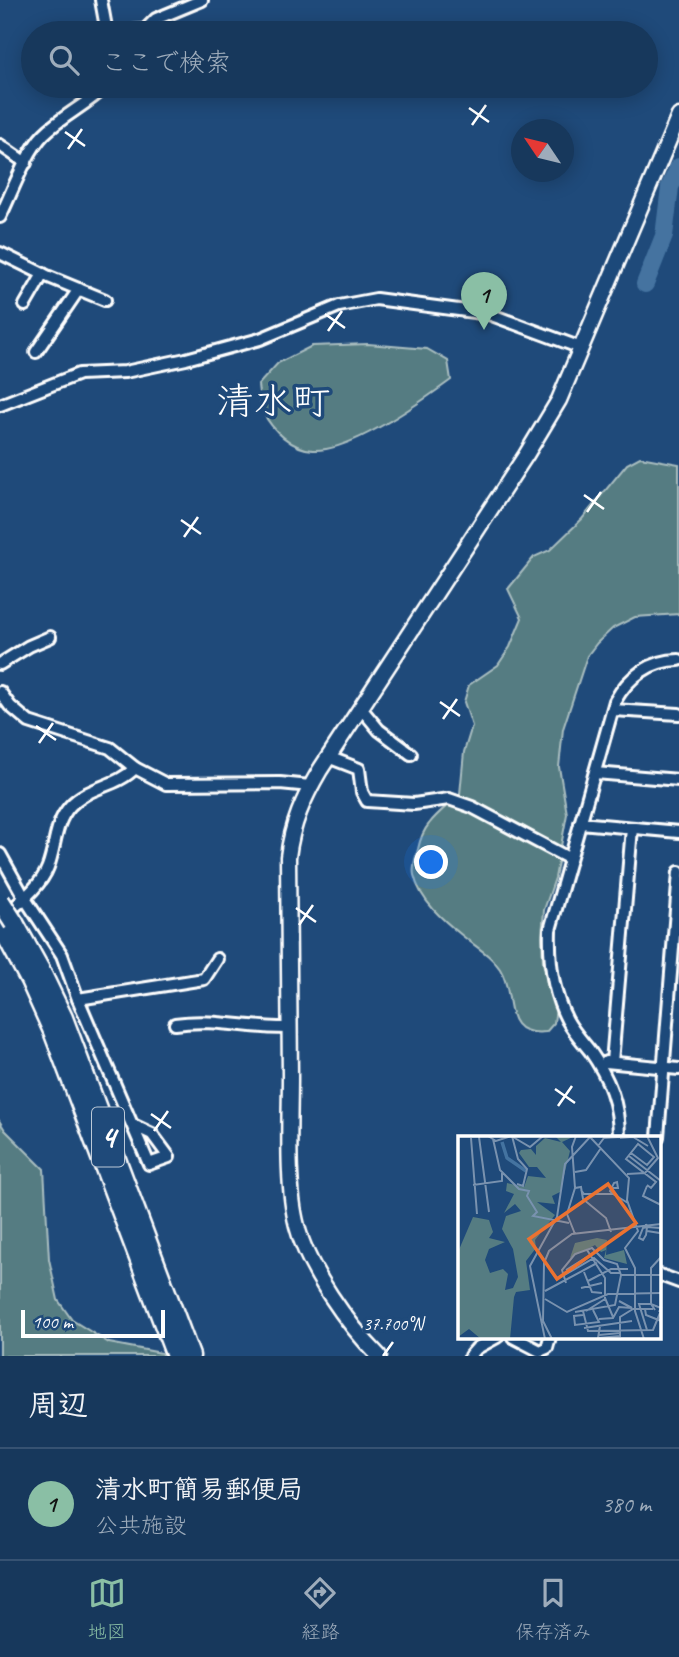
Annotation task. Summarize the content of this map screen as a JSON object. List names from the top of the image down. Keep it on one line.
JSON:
{"streets":{"highway":["4"]},"districts":["清水町"],"scale_bar":"100 m","north":"top left","page":{"search":"ここで検索","pins":"1","scale":"100 m","heading":"周辺","list":[{"mark":"1","name":"清水町簡易郵便局","note":"公共施設","value":"380 m"}],"nav":["地図","経路","保存済み"]},"coordinates":["37.700°N"]}
